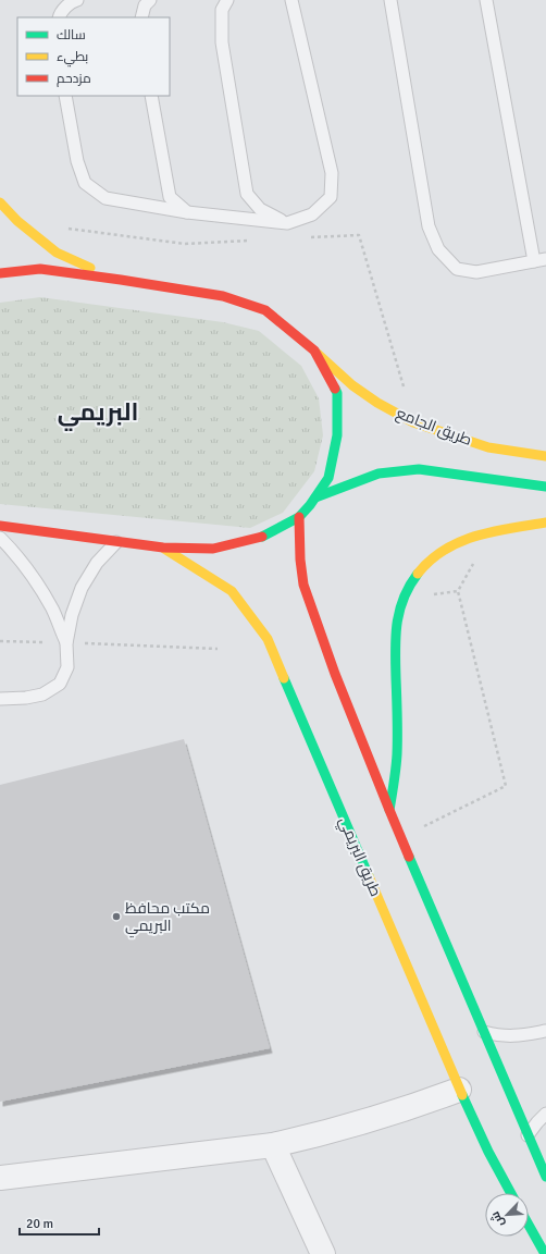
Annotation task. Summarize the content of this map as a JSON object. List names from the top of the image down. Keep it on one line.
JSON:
{"streets":{"main road":["طريق الجامع","طريق البريمي"]},"districts":["البريمي"],"places":["مكتب محافظ البريمي"],"legend":["سالك","بطيء","مزدحم"],"scale_bar":"20 m","north":"bottom left"}
